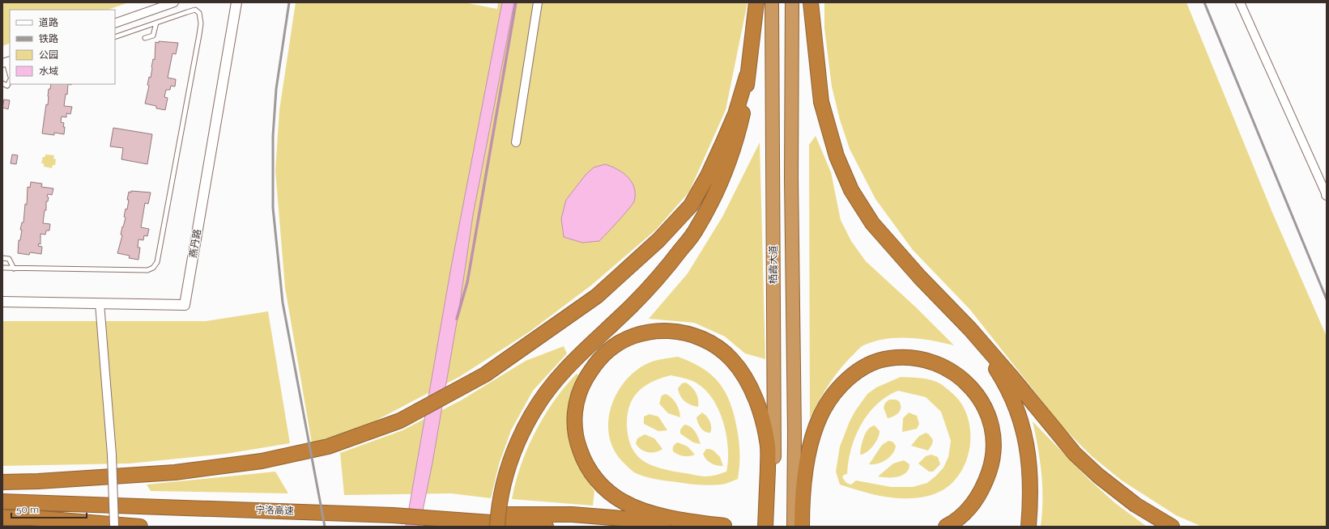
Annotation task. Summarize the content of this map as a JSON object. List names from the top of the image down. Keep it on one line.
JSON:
{"streets":{"highway":["栖霞大道","宁洛高速"],"street":["燕丹路"]},"legend":["道路","铁路","公园","水域"],"scale_bar":"50 m"}
